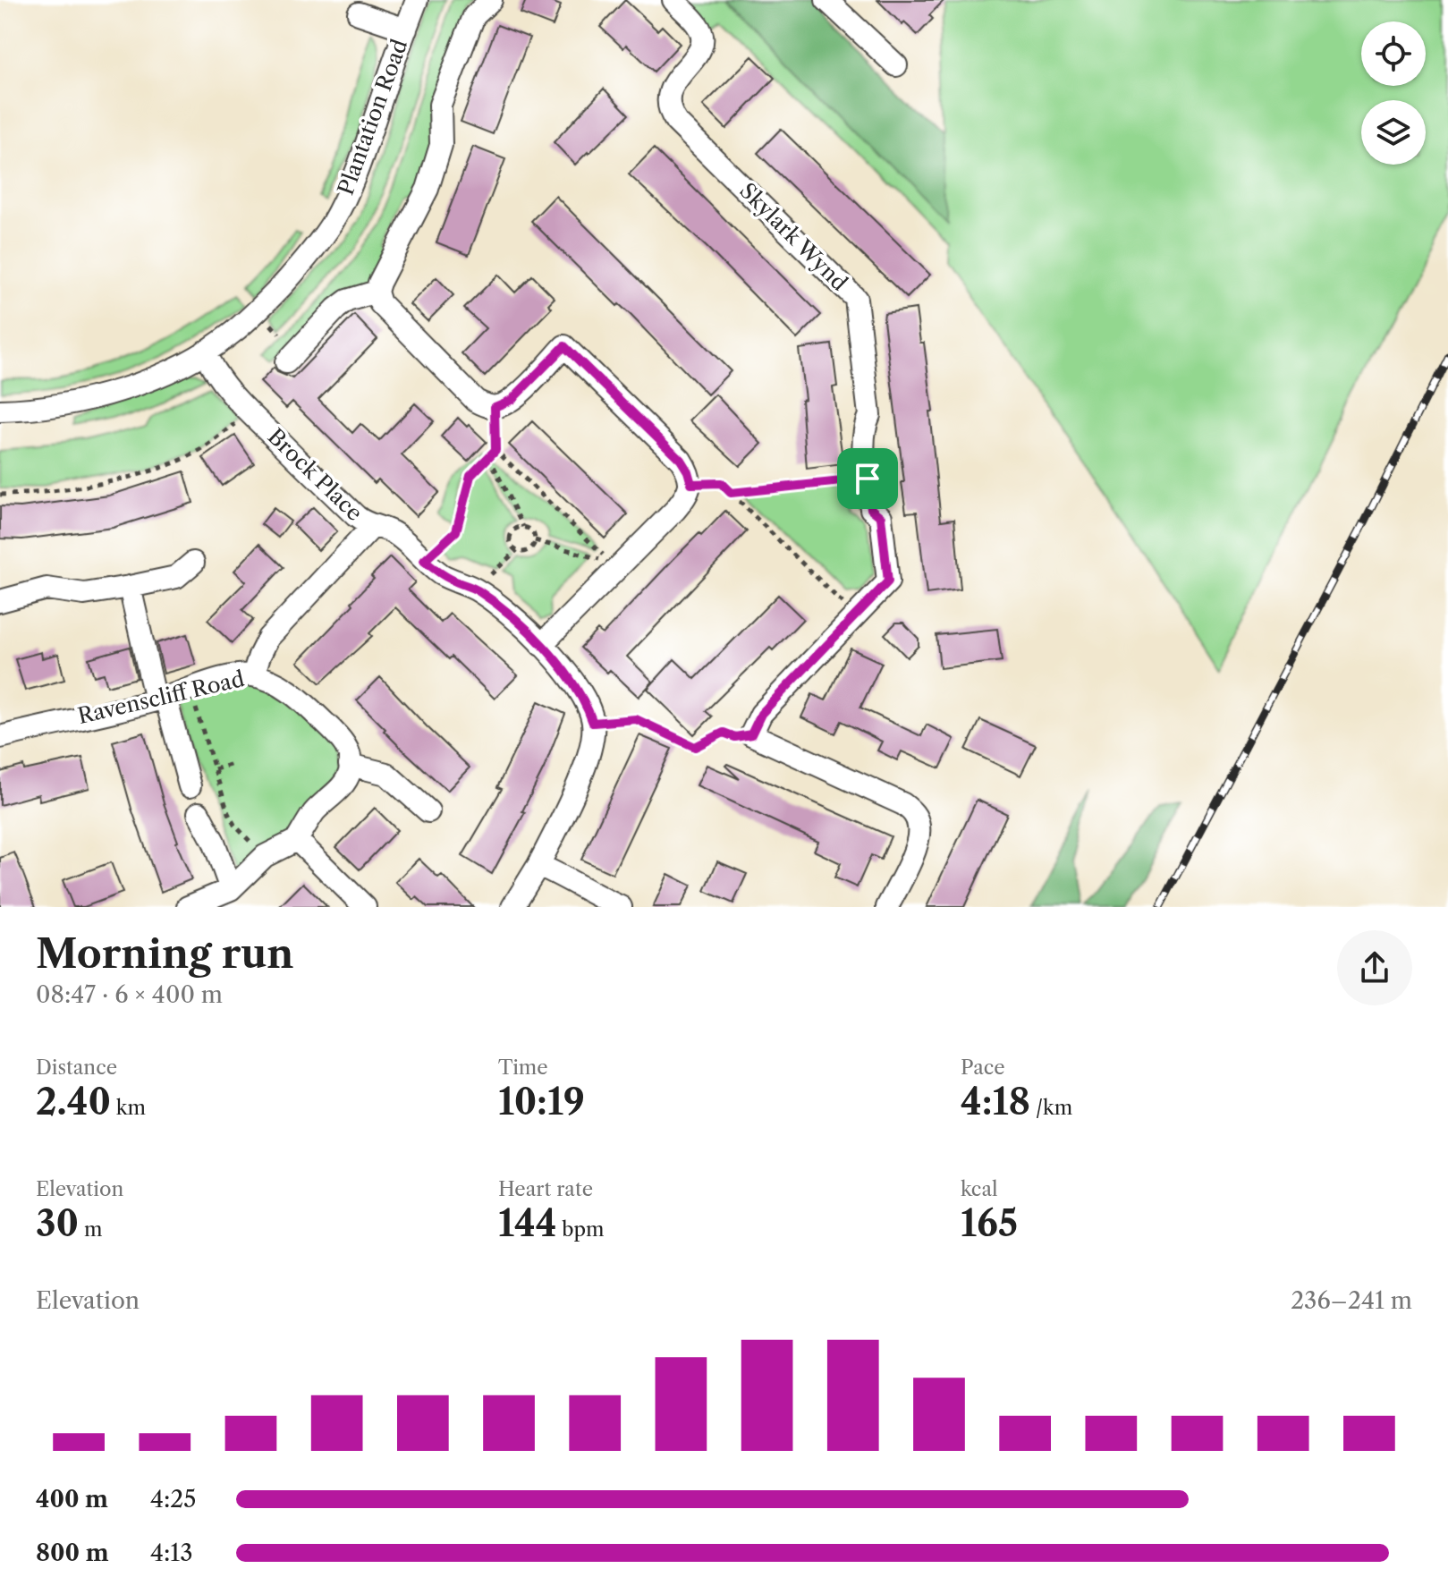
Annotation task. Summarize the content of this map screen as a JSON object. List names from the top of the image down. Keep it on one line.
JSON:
{"streets":{"street":["Plantation Road","Skylark Wynd","Brock Place","Ravenscliff Road"]},"crossings":[["Plantation Road","Brock Place"]],"page":{"heading":["Morning run","08:47 · 6 × 400 m"],"stats":[["Distance","2.40 km"],["Time","10:19"],["Pace","4:18 /km"],["Elevation","30 m"],["Heart rate","144 bpm"],["kcal","165"]],"chart":["Elevation","236–241 m"],"list":[{"name":"400 m","note":"4:25"},{"name":"800 m","note":"4:13"}]}}
